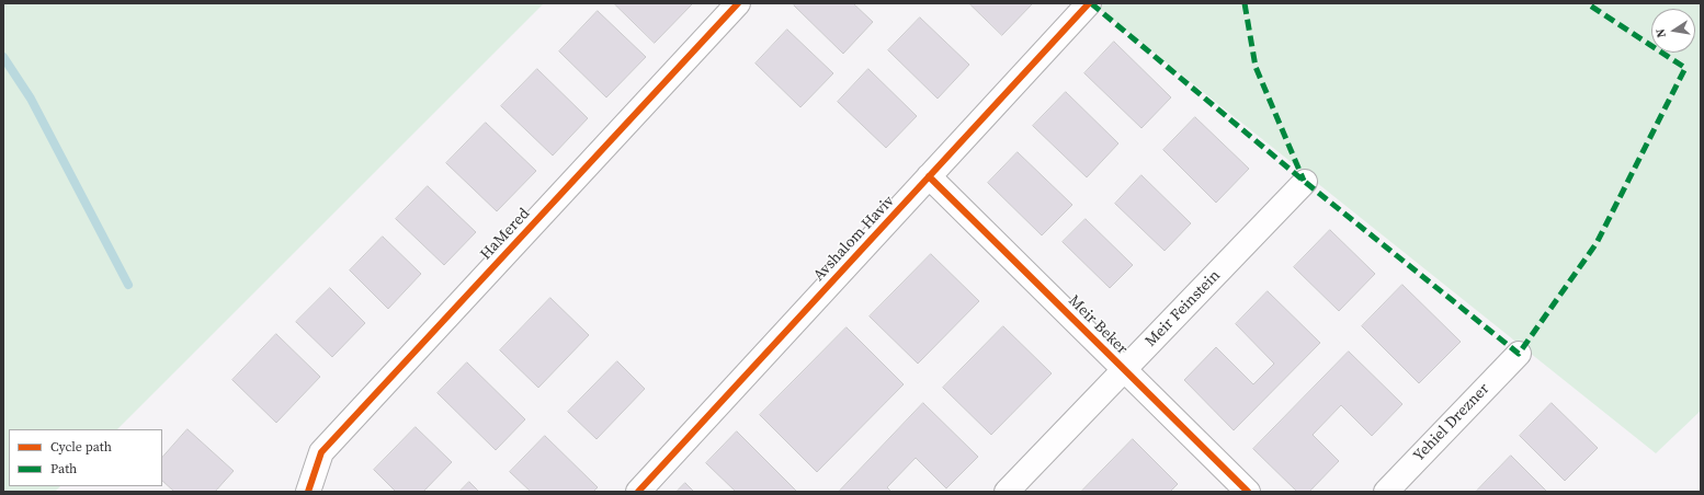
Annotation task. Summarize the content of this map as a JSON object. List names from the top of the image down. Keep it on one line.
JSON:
{"streets":{"street":["HaMered","Avshalom Haviv","Meir Feinstein","Meir Beker","Yehiel Drezner"]},"crossings":[["Avshalom Haviv","Meir Beker"],["Meir Feinstein","Meir Beker"]],"legend":["Cycle path","Path"],"north":"left"}
